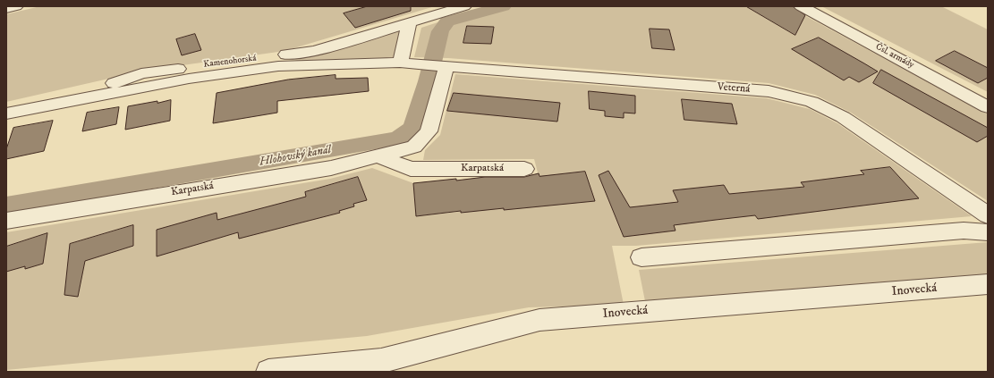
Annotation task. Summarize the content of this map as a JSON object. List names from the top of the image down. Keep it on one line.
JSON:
{"streets":{"street":["Čsl. armády","Kamenohorská","Veterná","Karpatská","Inovecká"]},"crossings":[["Kamenohorská","Veterná"],["Kamenohorská","Karpatská"],["Veterná","Karpatská"]],"water":["Hlohovský kanál"]}
